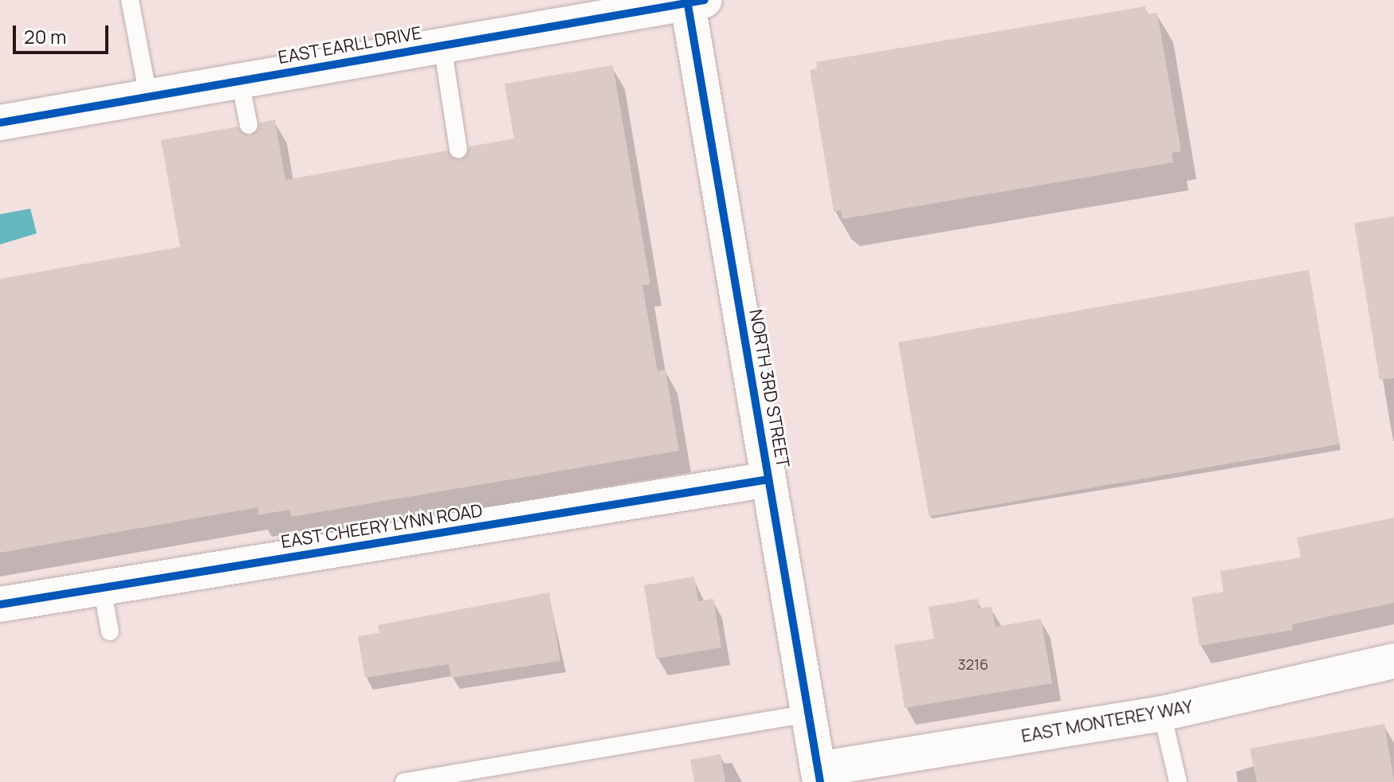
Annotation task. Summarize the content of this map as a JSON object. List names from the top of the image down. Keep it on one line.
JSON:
{"streets":{"street":["EAST EARLL DRIVE","NORTH 3RD STREET","EAST CHEERY LYNN ROAD","EAST MONTEREY WAY"]},"crossings":[["EAST EARLL DRIVE","NORTH 3RD STREET"],["NORTH 3RD STREET","EAST CHEERY LYNN ROAD"],["NORTH 3RD STREET","EAST MONTEREY WAY"]],"house_numbers":["3216"],"scale_bar":"20 m"}
